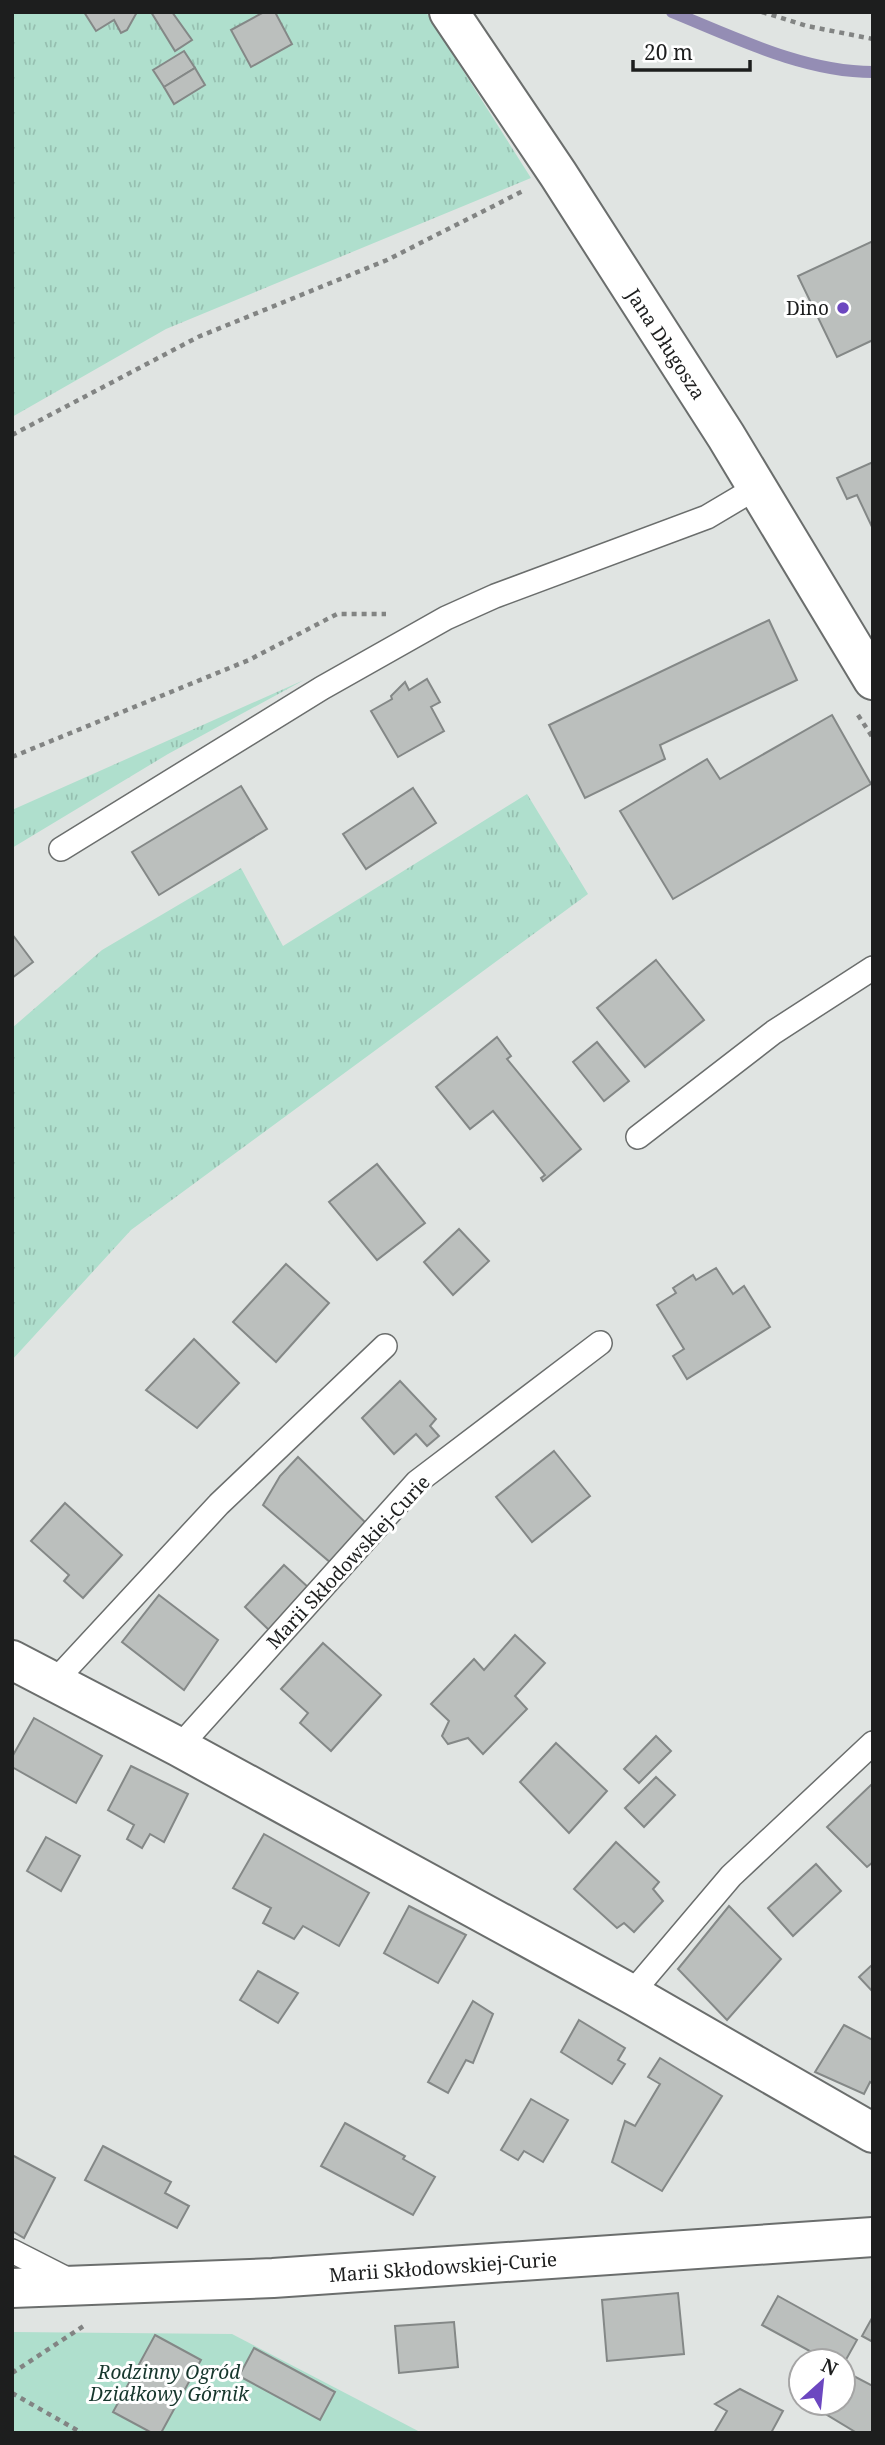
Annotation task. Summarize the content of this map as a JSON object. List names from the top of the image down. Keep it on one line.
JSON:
{"streets":{"street":["Jana Długosza","Marii Skłodowskiej-Curie"]},"parks":["Rodzinny Ogród Działkowy Górnik"],"places":["Dino"],"scale_bar":"20 m","north":"top right"}
